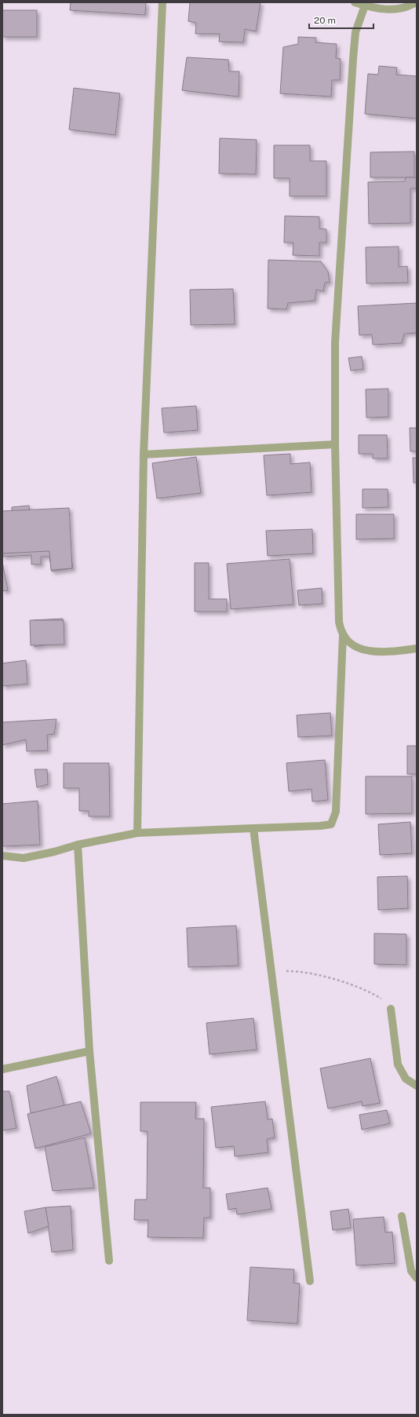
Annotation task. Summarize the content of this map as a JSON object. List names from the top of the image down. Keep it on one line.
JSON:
{"scale_bar":"20 m"}
